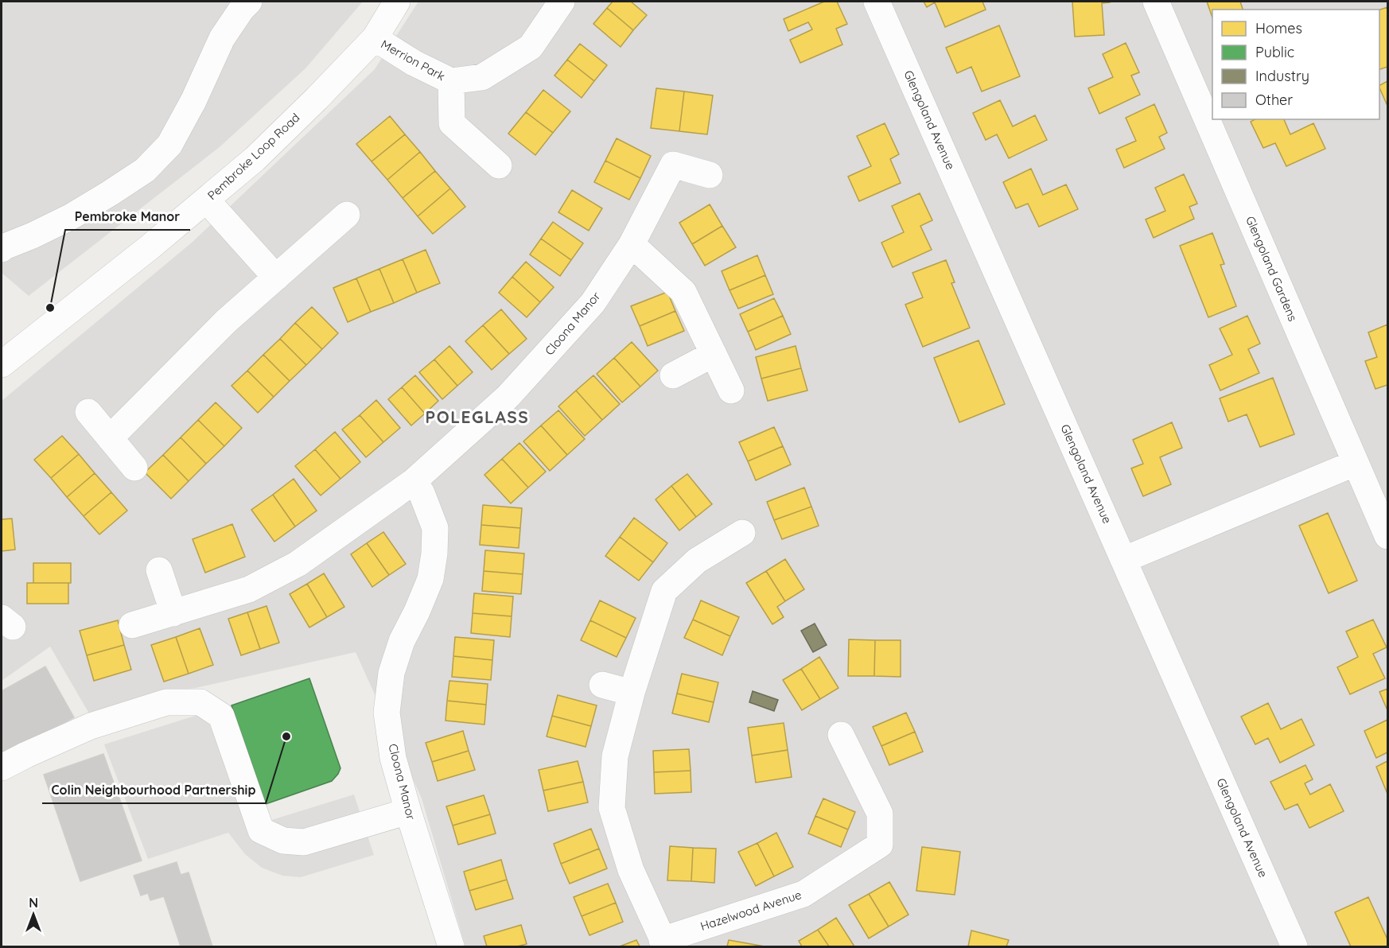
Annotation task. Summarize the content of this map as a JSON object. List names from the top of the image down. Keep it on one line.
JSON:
{"streets":{"street":["Merrion Park","Glengoland Avenue","Pembroke Loop Road","Glengoland Gardens","Cloona Manor","Hazelwood Avenue"]},"crossings":[["Merrion Park","Pembroke Loop Road"]],"districts":["POLEGLASS"],"places":["Pembroke Manor","Colin Neighbourhood Partnership"],"legend":["Homes","Public","Industry","Other"],"north":"top"}
